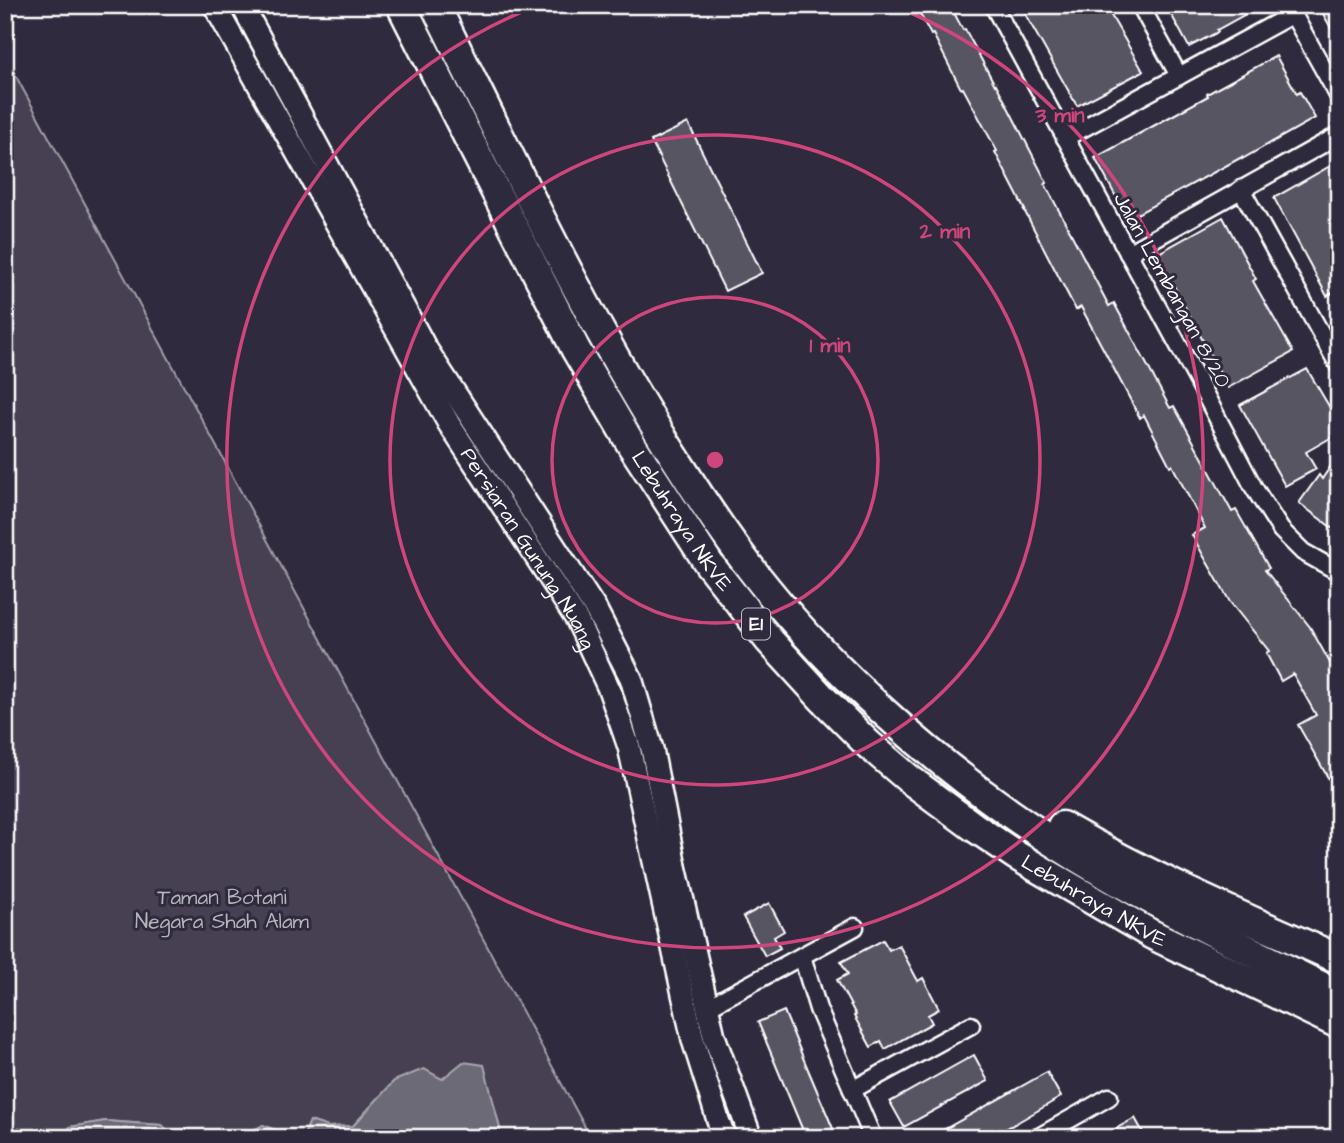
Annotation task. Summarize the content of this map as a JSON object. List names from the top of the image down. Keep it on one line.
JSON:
{"streets":{"highway":["Lebuhraya NKVE","E1"],"street":["Jalan Lembangan 8/20","Persiaran Gunung Nuang"]},"parks":["Taman Botani Negara Shah Alam"],"rings":["3 min","2 min","1 min"]}
